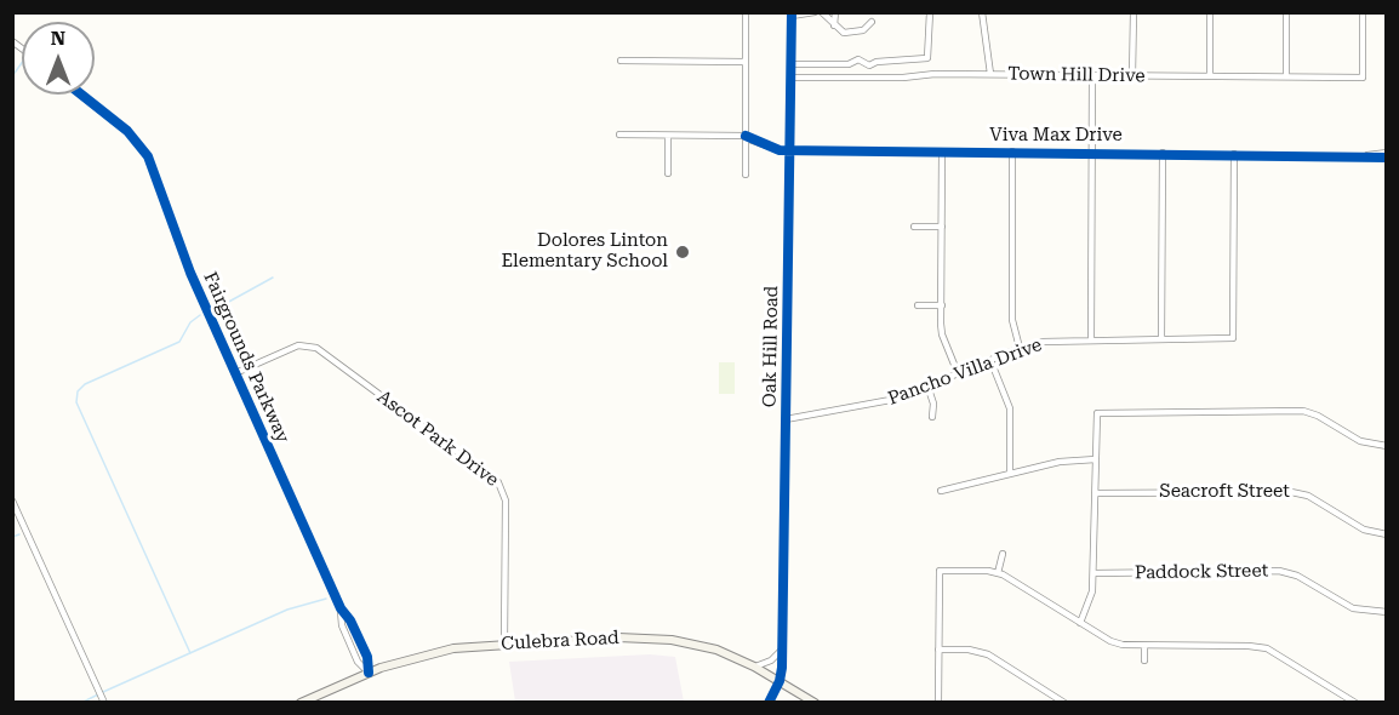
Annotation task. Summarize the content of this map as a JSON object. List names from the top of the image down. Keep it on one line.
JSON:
{"streets":{"main road":["Culebra Road"],"street":["Town Hill Drive","Viva Max Drive","Oak Hill Road","Fairgrounds Parkway","Pancho Villa Drive","Ascot Park Drive","Seacroft Street","Paddock Street"]},"crossings":[["Town Hill Drive","Oak Hill Road"],["Viva Max Drive","Oak Hill Road"],["Viva Max Drive","Pancho Villa Drive"],["Oak Hill Road","Pancho Villa Drive"],["Oak Hill Road","Culebra Road"],["Fairgrounds Parkway","Ascot Park Drive"],["Fairgrounds Parkway","Culebra Road"],["Ascot Park Drive","Culebra Road"]],"places":["Dolores Linton Elementary School"],"north":"top"}
